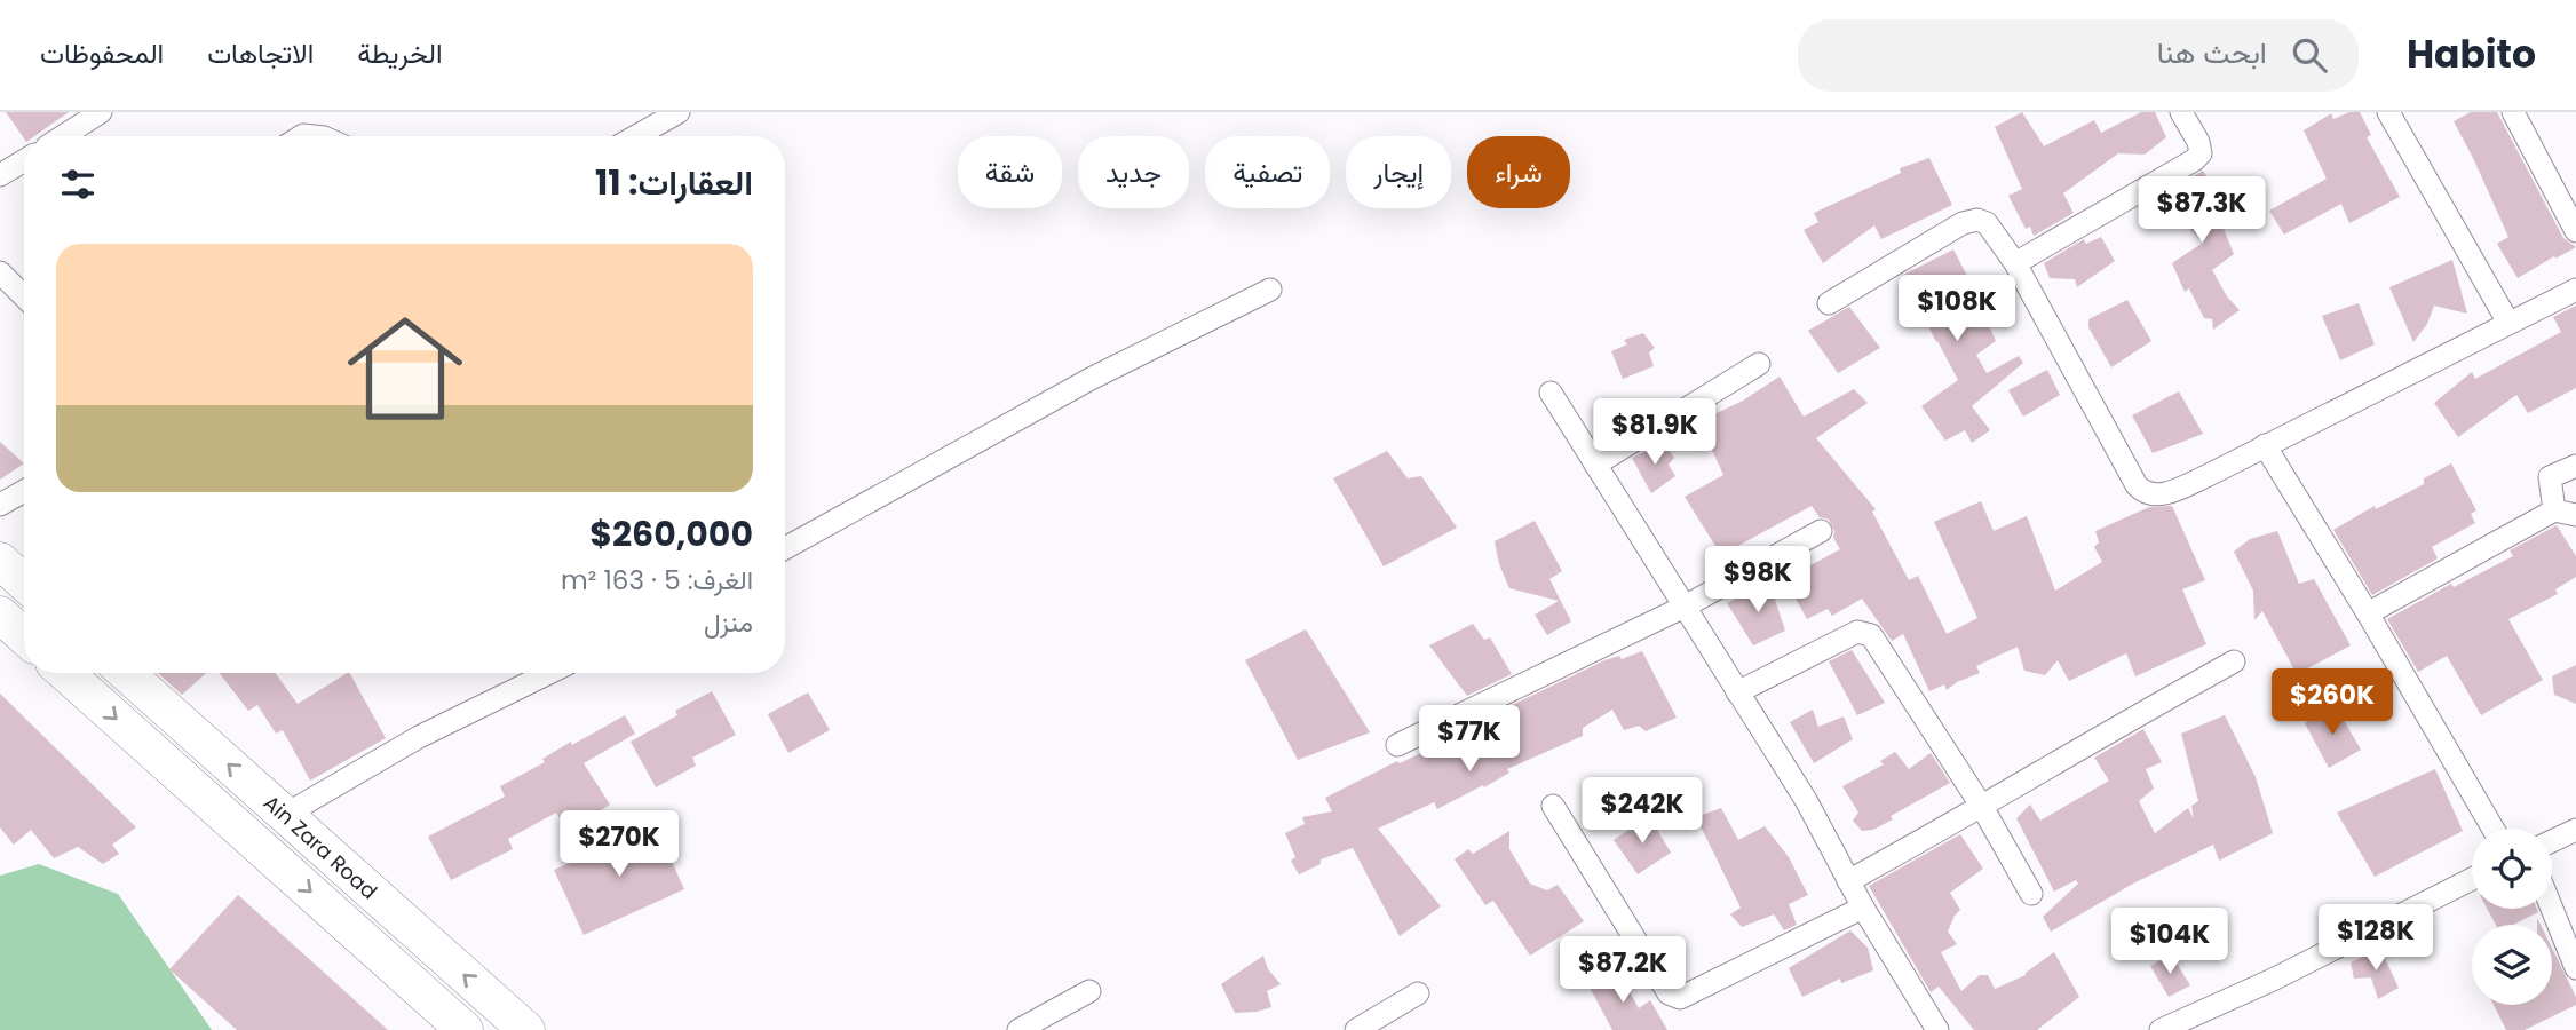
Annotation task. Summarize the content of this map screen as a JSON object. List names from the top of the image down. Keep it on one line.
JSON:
{"streets":{"main road":["Ain Zara Road"]},"page":{"header":"Habito","search":"ابحث هنا","nav":["الخريطة","الاتجاهات","المحفوظات"],"chip":["شراء","إيجار","تصفية","جديد","شقة"],"heading":"العقارات: 11","price":["$87.3K","$108K","$81.9K","$98K","$260K","$77K","$242K","$270K","$128K","$104K","$87.2K"],"list":[{"name":"$260,000","note":"الغرف: 5 · 163 m² · منزل"}]}}
